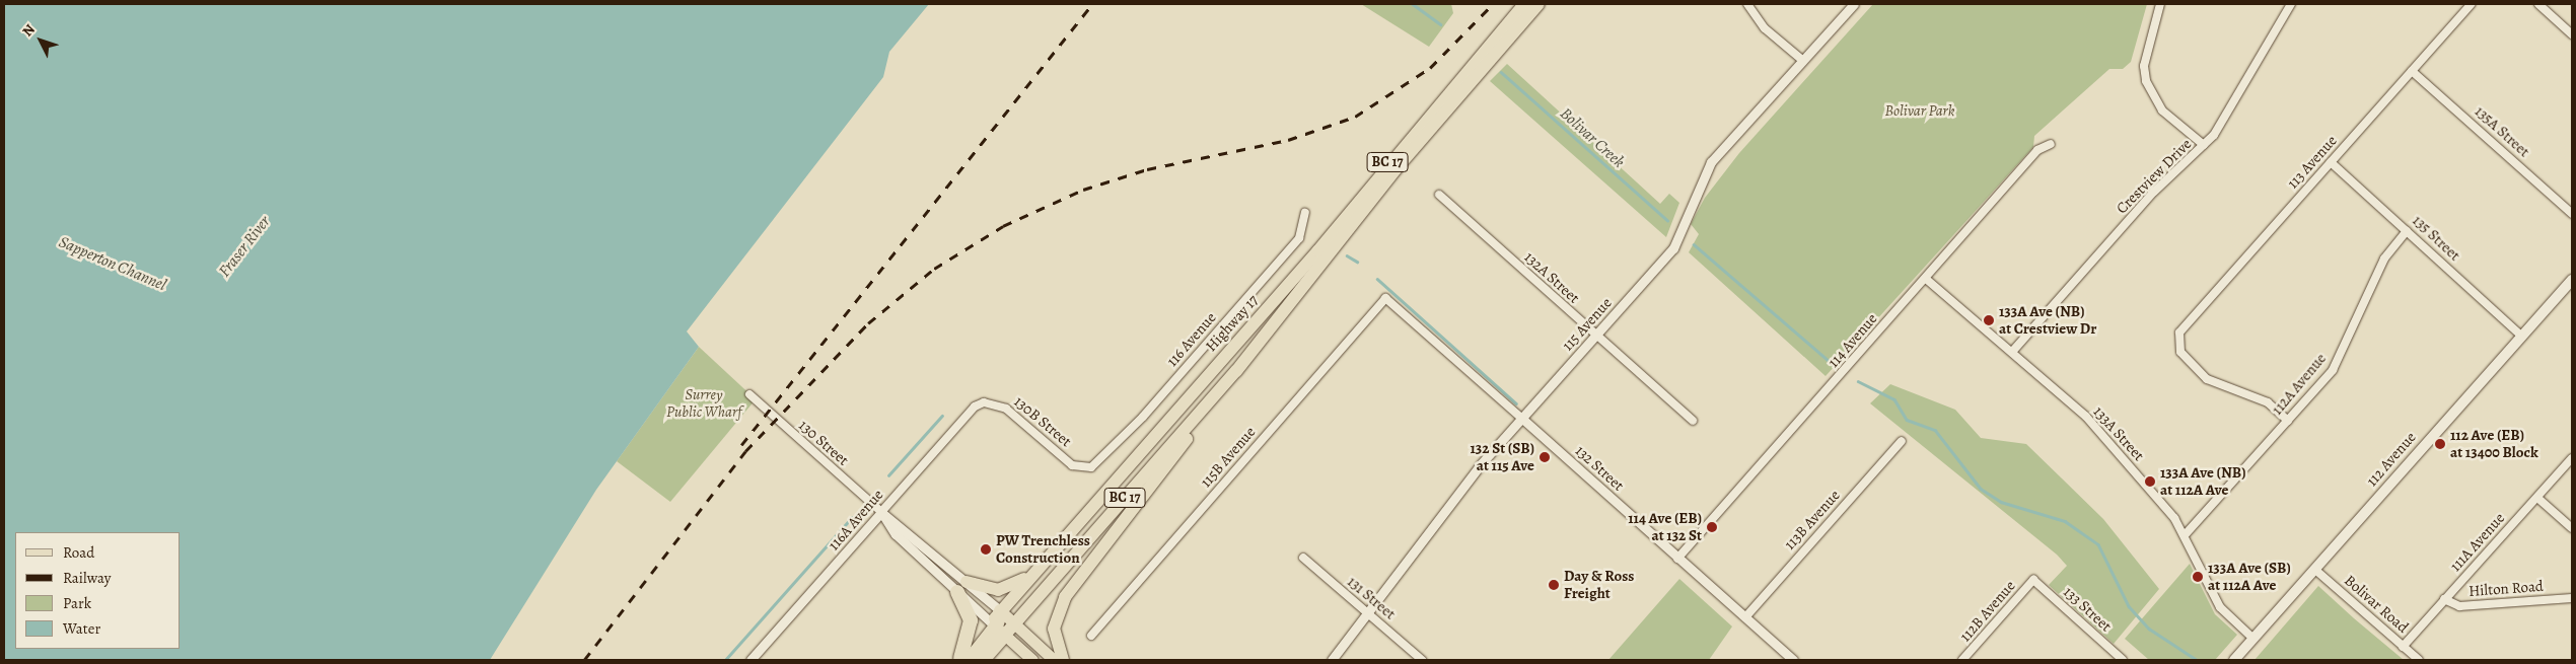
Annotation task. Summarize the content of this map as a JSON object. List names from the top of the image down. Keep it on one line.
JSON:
{"streets":{"highway":["BC 17","Highway 17"],"main road":["112 Avenue"],"street":["135A Street","113 Avenue","Crestview Drive","135 Street","132A Street","115 Avenue","116 Avenue","114 Avenue","112A Avenue","130B Street","133A Street","130 Street","115B Avenue","132 Street","116A Avenue","113B Avenue","111A Avenue","Hilton Road","131 Street","Bolivar Road","133 Street","112B Avenue"]},"crossings":[["135A Street","113 Avenue"],["113 Avenue","135 Street"],["113 Avenue","112A Avenue"],["Crestview Drive","133A Street"],["135 Street","112A Avenue"],["135 Street","112 Avenue"],["132A Street","115 Avenue"],["Highway 17","130 Street"],["115 Avenue","132 Street"],["115 Avenue","131 Street"],["116 Avenue","130B Street"],["114 Avenue","133A Street"],["114 Avenue","132 Street"],["112A Avenue","133A Street"],["130B Street","116A Avenue"],["133A Street","112 Avenue"],["130 Street","116A Avenue"],["115B Avenue","132 Street"],["112 Avenue","Bolivar Road"],["132 Street","113B Avenue"],["111A Avenue","Hilton Road"],["111A Avenue","Bolivar Road"],["133 Street","112B Avenue"]],"water":["Bolivar Creek","Fraser River","Sapperton Channel"],"parks":["Bolivar Park","Surrey Public Wharf"],"places":["133A Ave (NB) at Crestview Dr","112 Ave (EB) at 13400 Block","132 St (SB) at 115 Ave","133A Ave (NB) at 112A Ave","114 Ave (EB) at 132 St","PW Trenchless Construction","133A Ave (SB) at 112A Ave","Day & Ross Freight"],"legend":["Road","Railway","Park","Water"],"north":"top left"}
